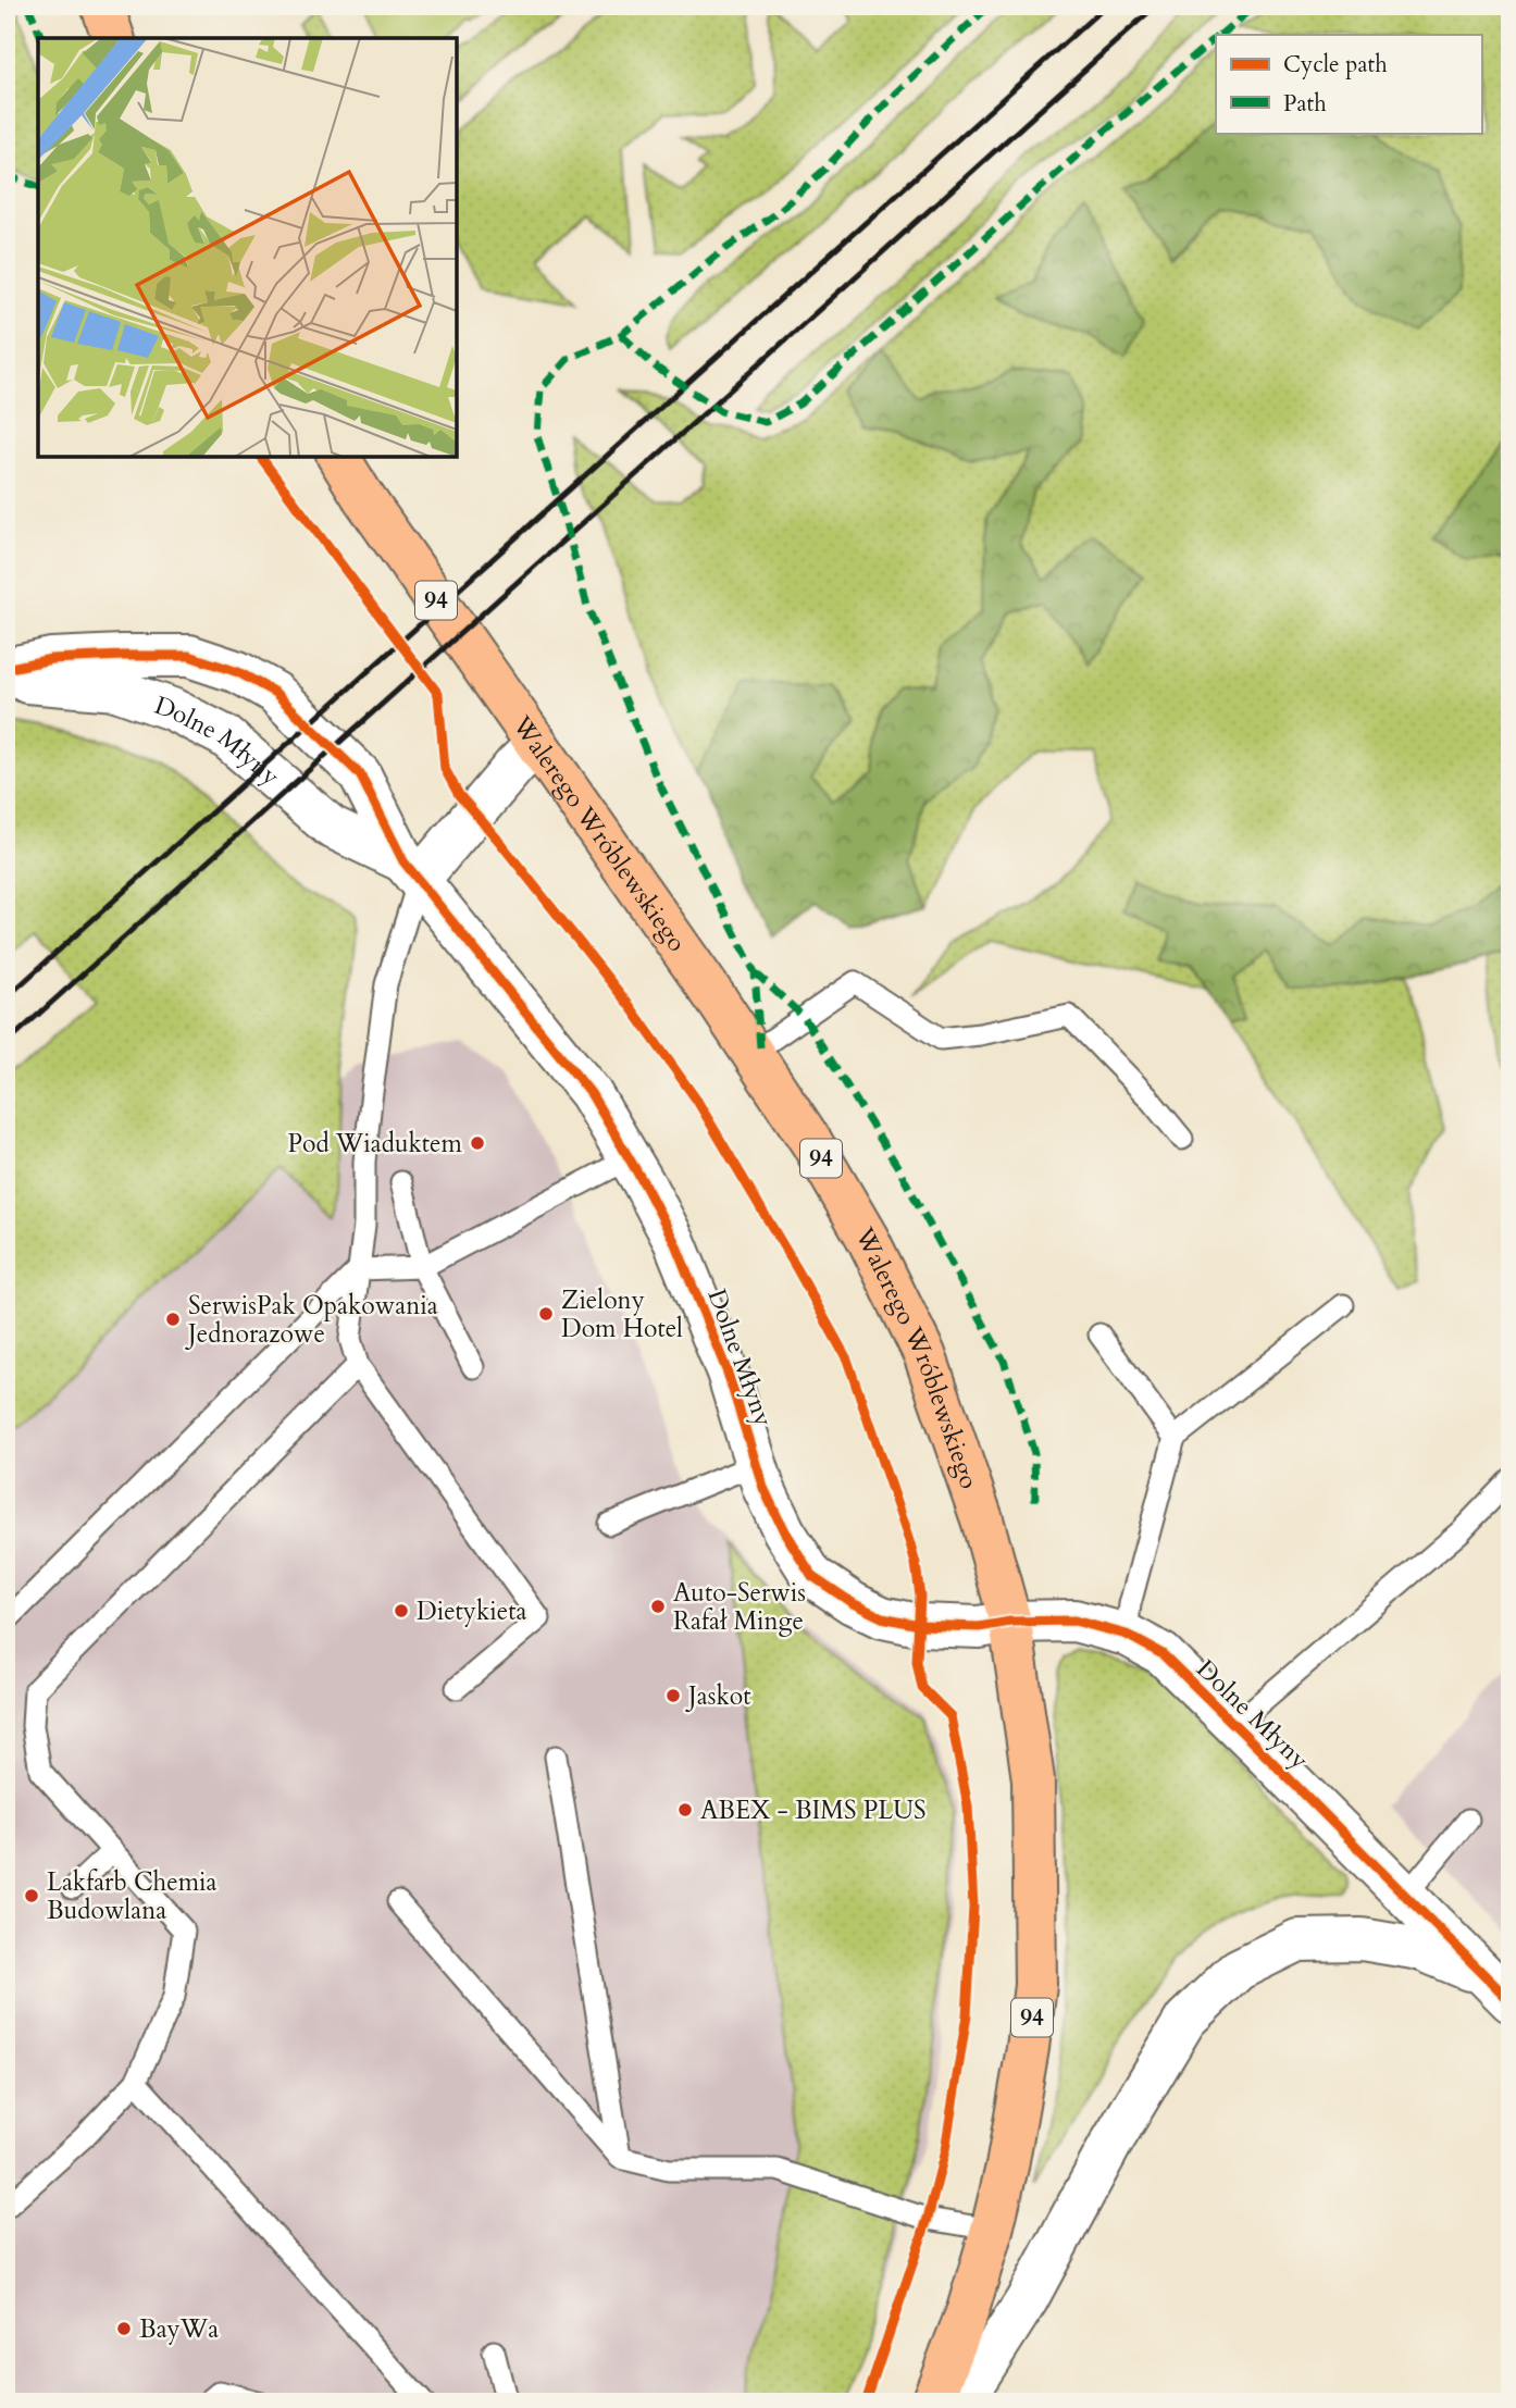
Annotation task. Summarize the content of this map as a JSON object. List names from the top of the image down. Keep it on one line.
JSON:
{"streets":{"main road":["94","Walerego Wróblewskiego"],"street":["Dolne Młyny"]},"crossings":[["Dolne Młyny","Walerego Wróblewskiego"]],"places":["Pod Wiaduktem","Zielony Dom Hotel","SerwisPak Opakowania Jednorazowe","Auto-Serwis Rafał Minge","Dietykieta","Jaskot","ABEX - BIMS PLUS","Lakfarb Chemia Budowlana","BayWa"],"legend":["Cycle path","Path"]}
